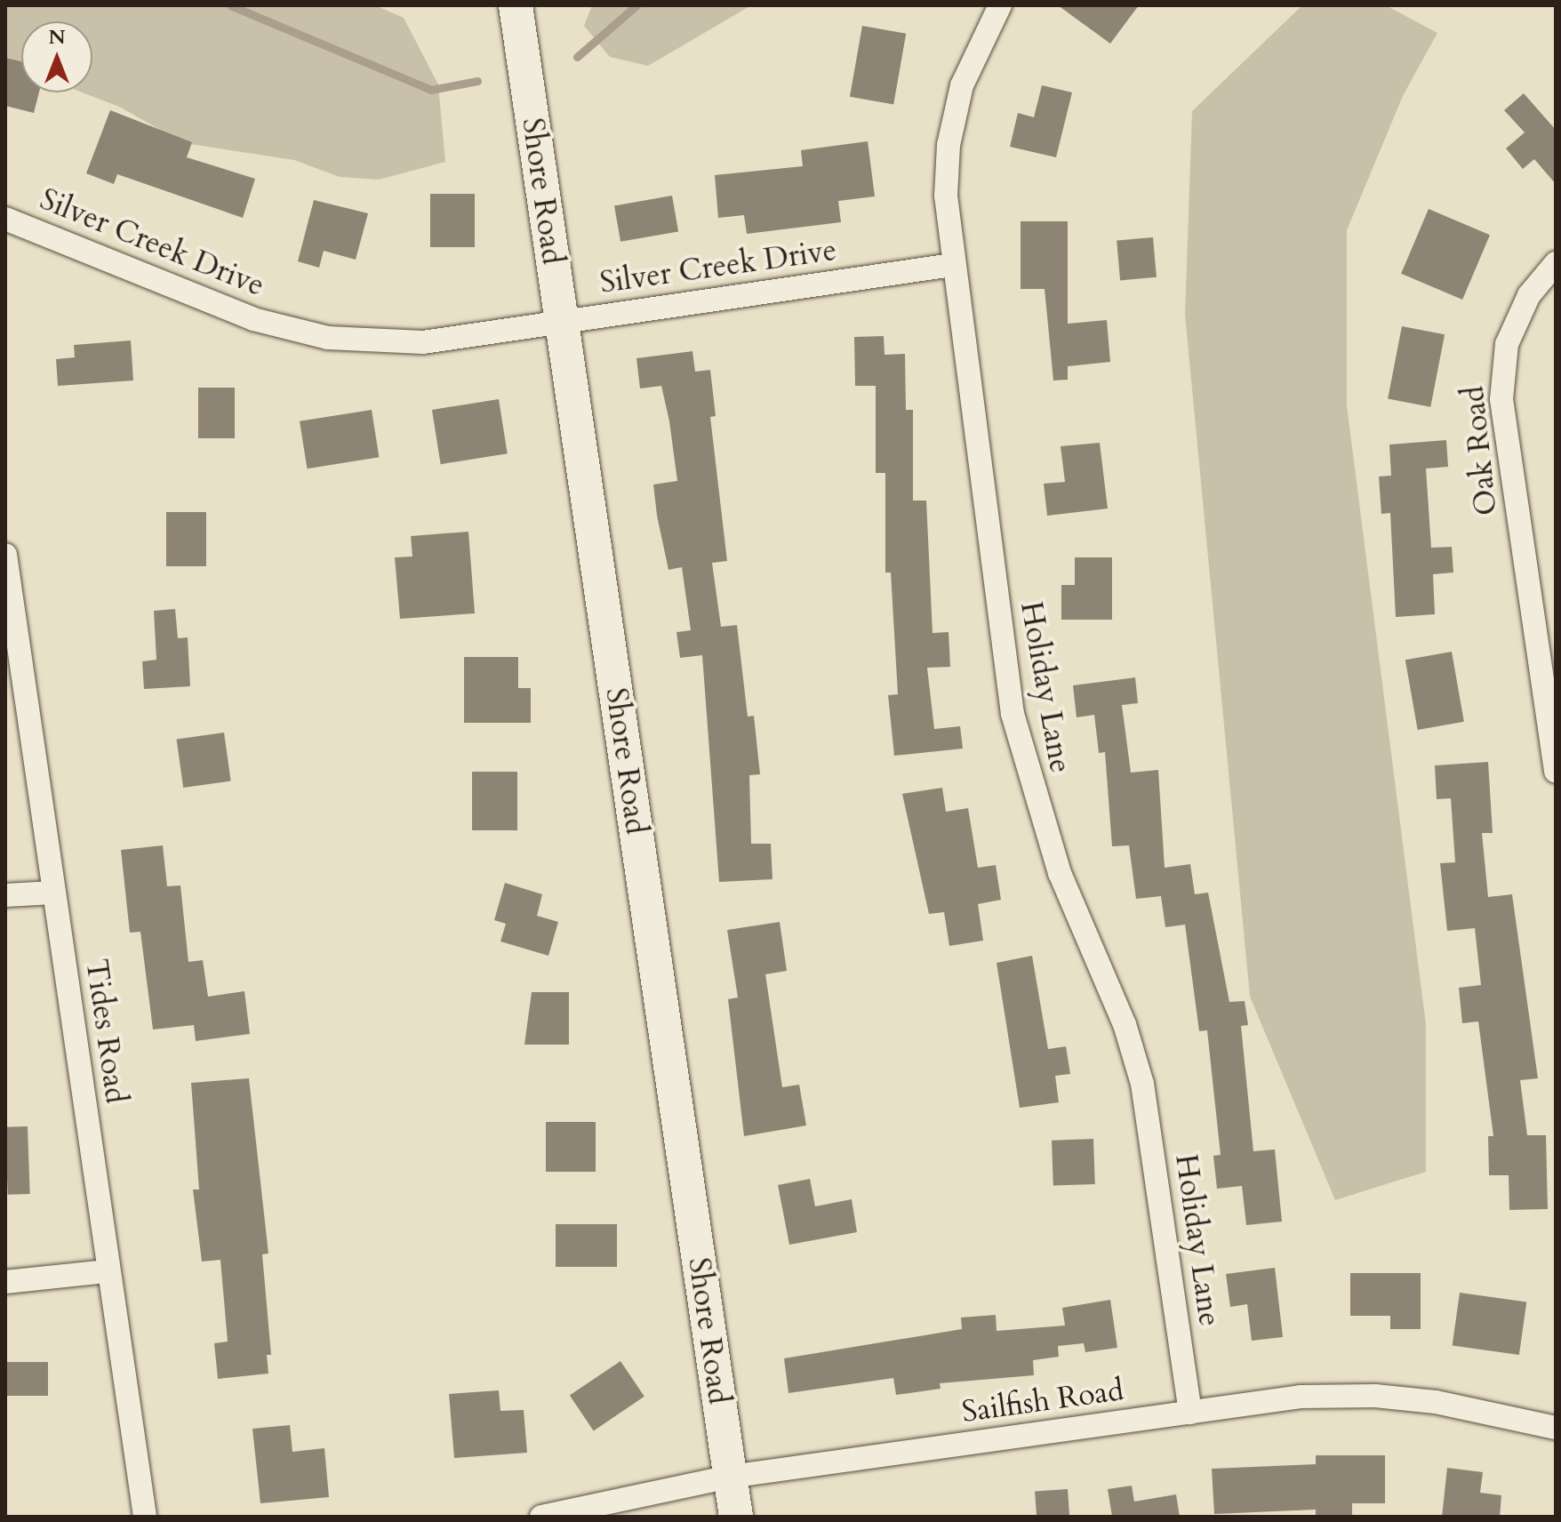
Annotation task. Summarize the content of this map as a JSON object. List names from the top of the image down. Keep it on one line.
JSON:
{"streets":{"street":["Shore Road","Silver Creek Drive","Oak Road","Holiday Lane","Tides Road","Sailfish Road"]},"crossings":[["Shore Road","Silver Creek Drive"],["Shore Road","Sailfish Road"],["Silver Creek Drive","Holiday Lane"],["Holiday Lane","Sailfish Road"]],"north":"top"}
